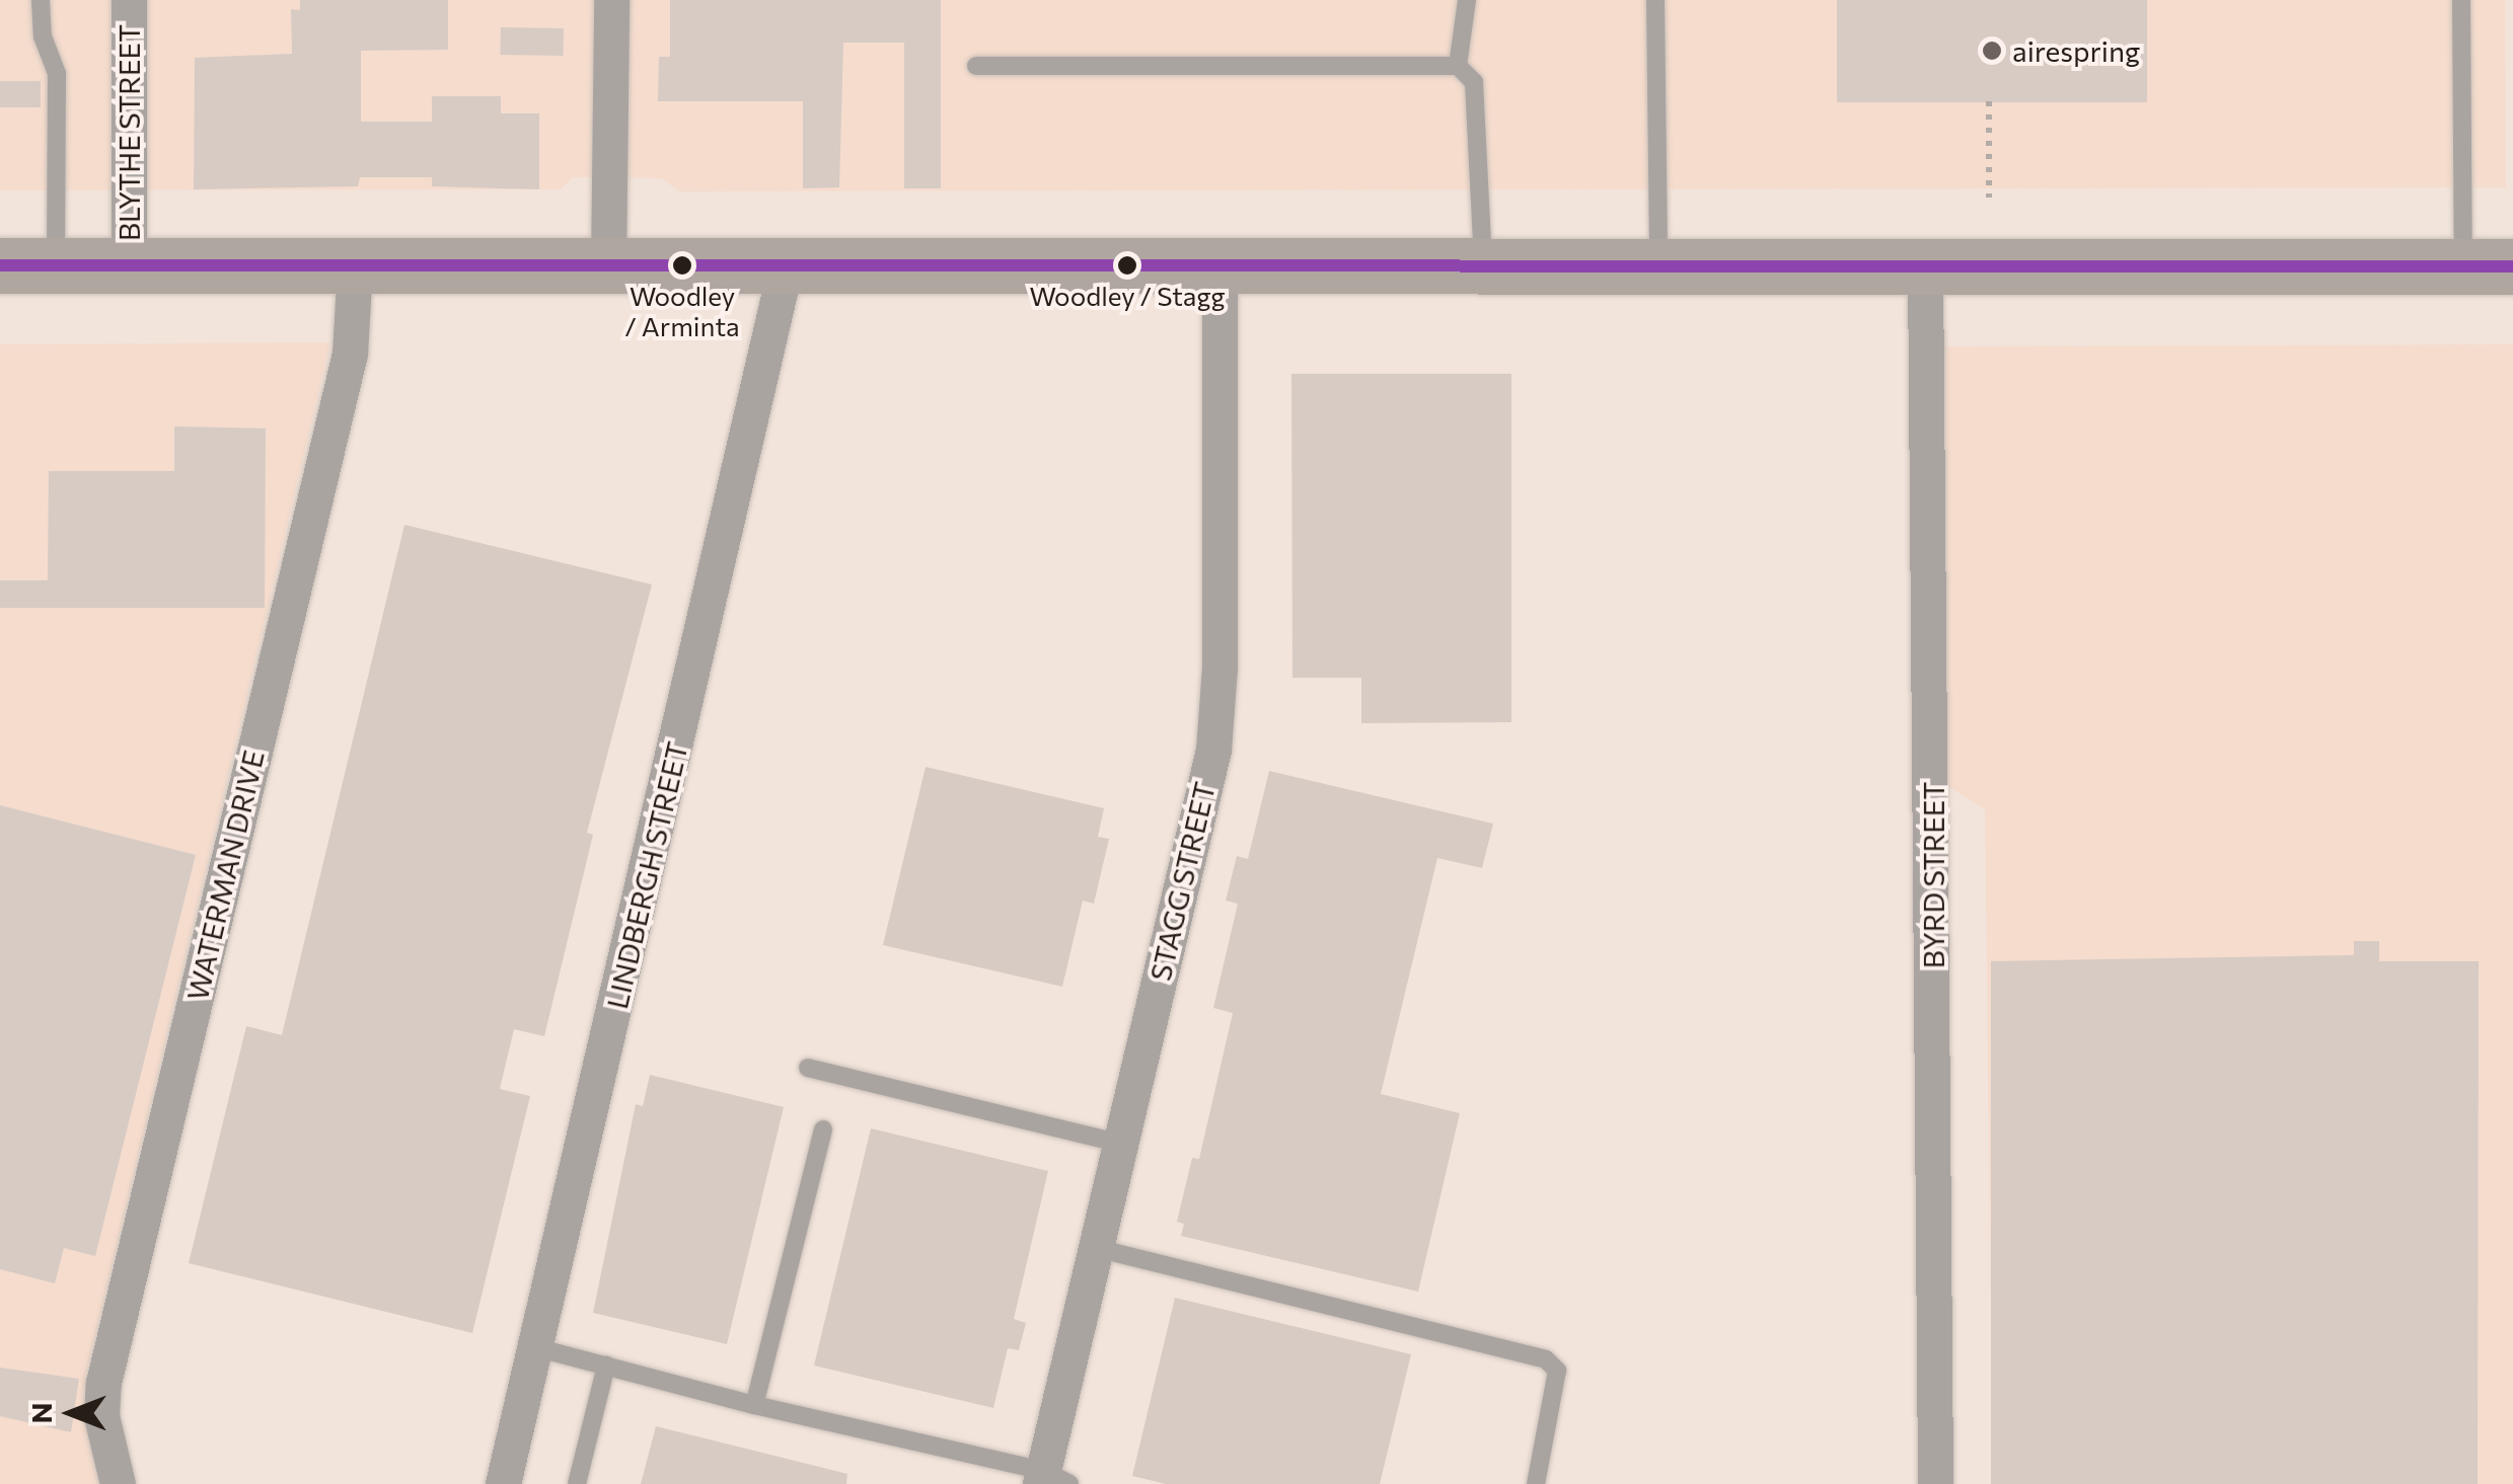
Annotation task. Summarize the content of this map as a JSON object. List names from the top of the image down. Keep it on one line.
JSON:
{"streets":{"street":["BLYTHE STREET","WATERMAN DRIVE","LINDBERGH STREET","BYRD STREET","STAGG STREET"]},"places":["airespring","Woodley / Arminta","Woodley / Stagg"],"north":"left"}
